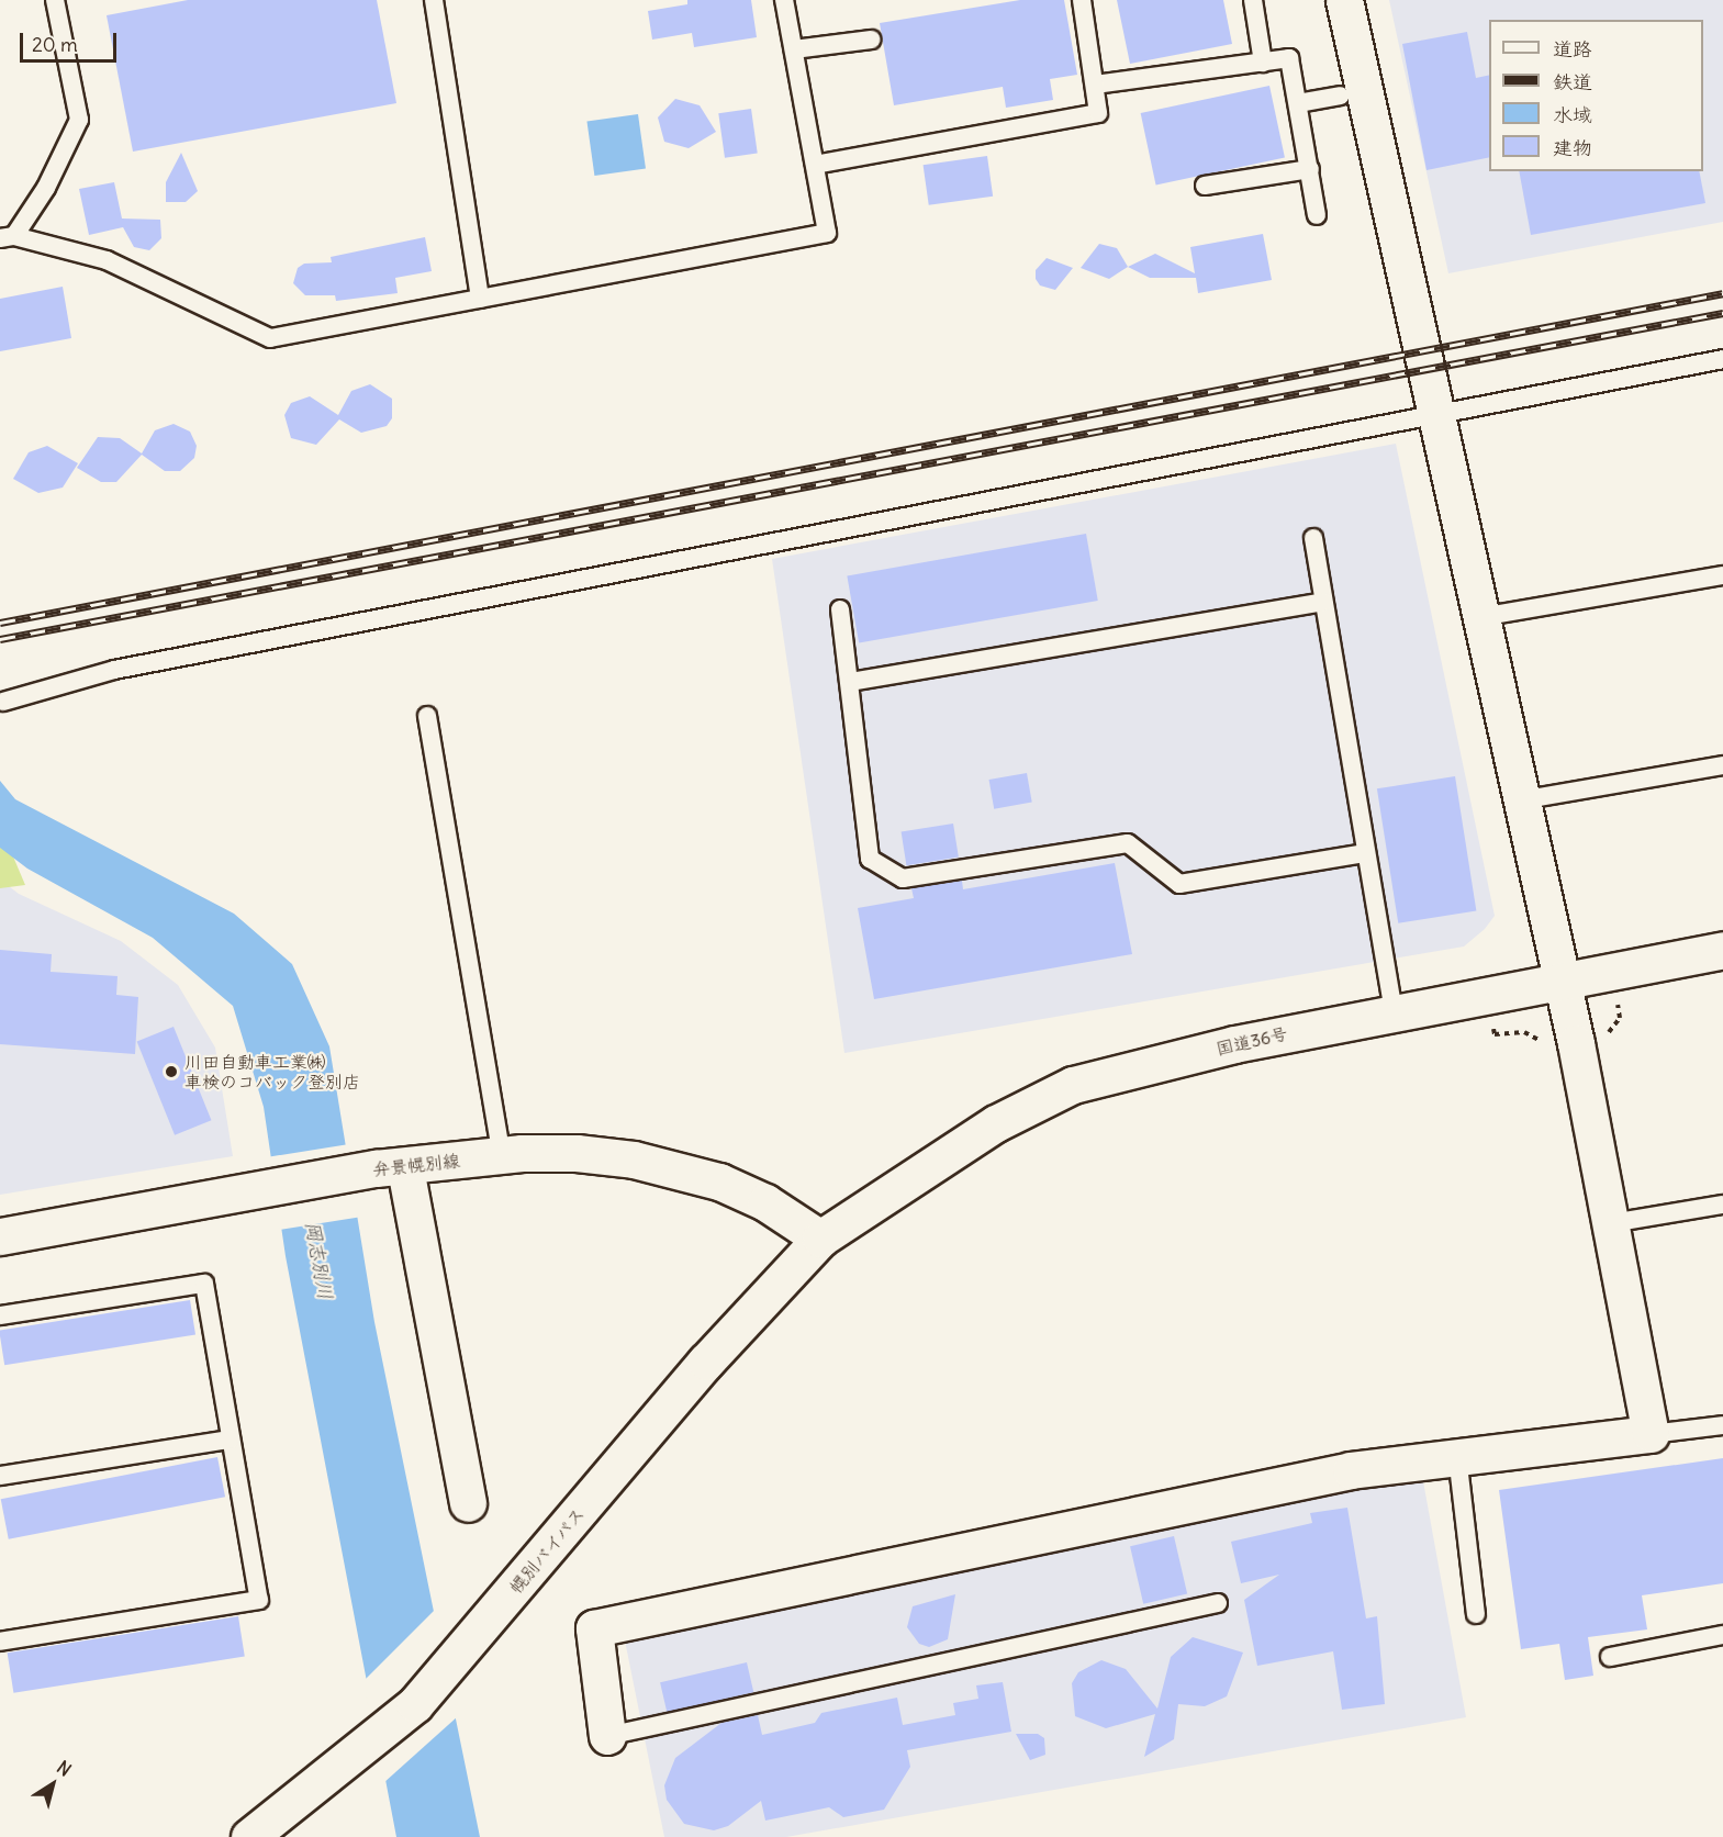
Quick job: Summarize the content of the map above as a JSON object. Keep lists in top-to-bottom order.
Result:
{
  "streets": {
    "main road": ["国道36号", "弁景幌別線", "幌別バイパス"]
  },
  "crossings": [
    ["国道36号", "弁景幌別線"],
    ["国道36号", "幌別バイパス"],
    ["弁景幌別線", "幌別バイパス"]
  ],
  "water": ["岡志別川"],
  "places": ["川田自動車工業㈱ 車検のコバック登別店"],
  "legend": [
    "道路",
    "鉄道",
    "水域",
    "建物"
  ],
  "scale_bar": "20 m",
  "north": "top right"
}
